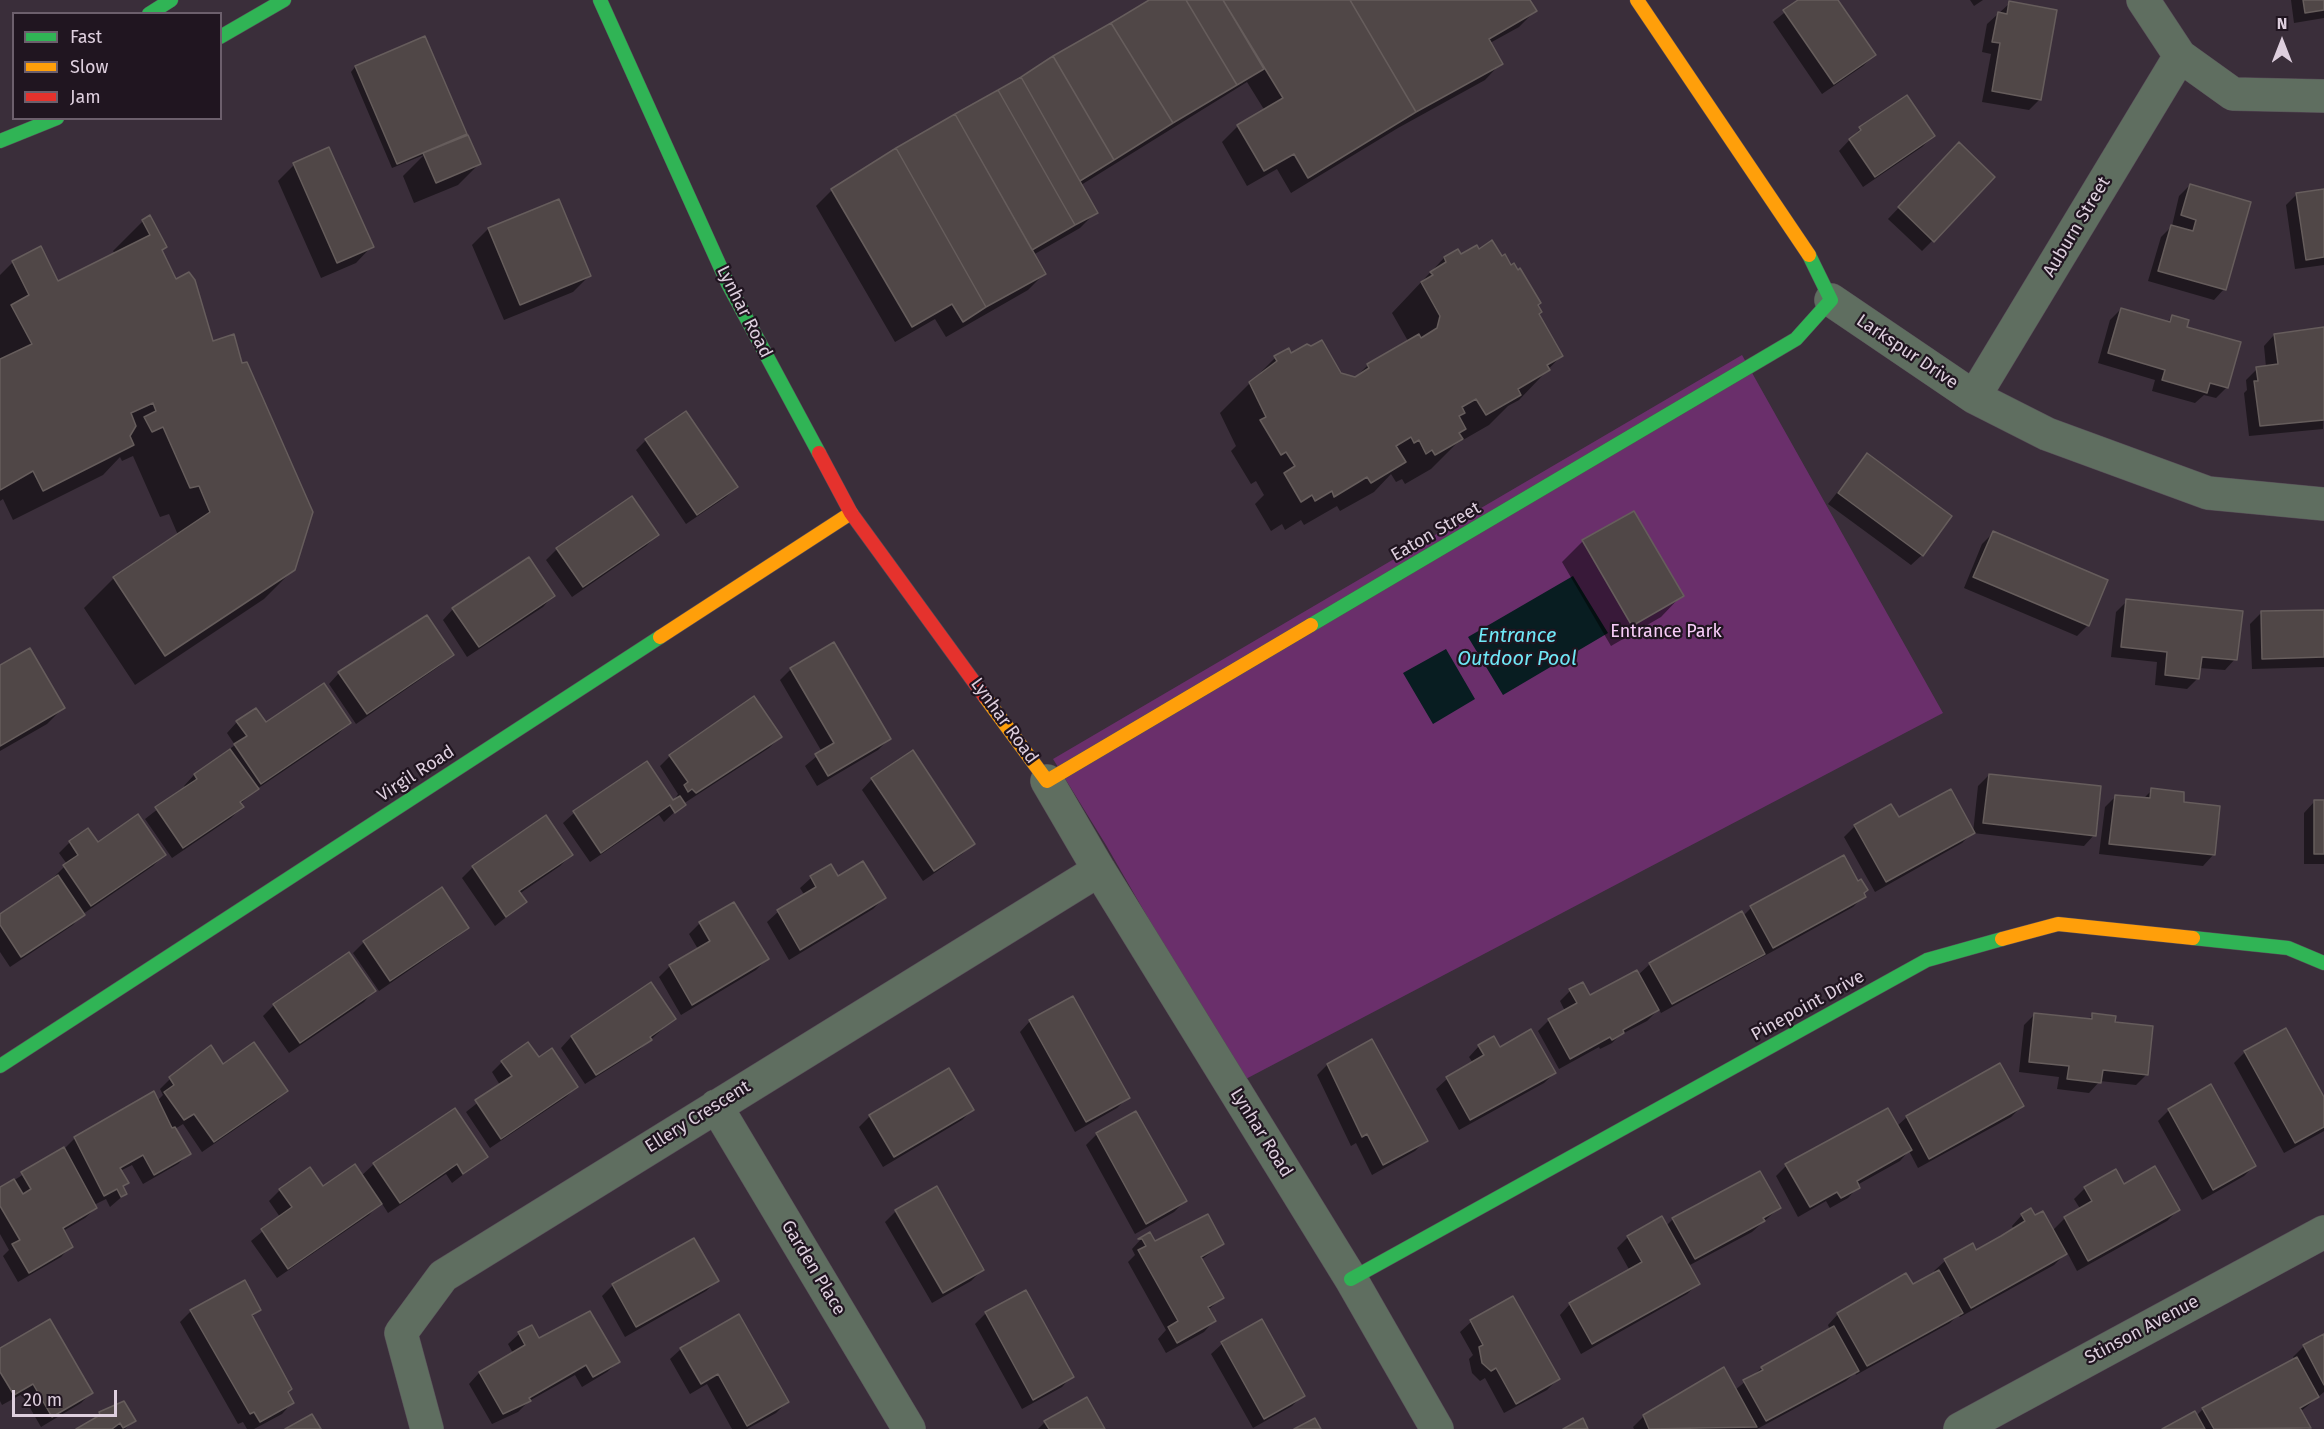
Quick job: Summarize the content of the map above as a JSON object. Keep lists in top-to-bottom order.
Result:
{
  "streets": {
    "street": [
      "Auburn Street",
      "Lynhar Road",
      "Larkspur Drive",
      "Eaton Street",
      "Virgil Road",
      "Pinepoint Drive",
      "Ellery Crescent",
      "Garden Place",
      "Stinson Avenue"
    ]
  },
  "crossings": [
    ["Auburn Street", "Larkspur Drive"],
    ["Lynhar Road", "Eaton Street"],
    ["Lynhar Road", "Virgil Road"],
    ["Lynhar Road", "Pinepoint Drive"],
    ["Lynhar Road", "Ellery Crescent"],
    ["Larkspur Drive", "Eaton Street"],
    ["Ellery Crescent", "Garden Place"]
  ],
  "water": ["Entrance Outdoor Pool"],
  "parks": ["Entrance Park"],
  "legend": ["Fast", "Slow", "Jam"],
  "scale_bar": "20 m",
  "north": "top"
}
